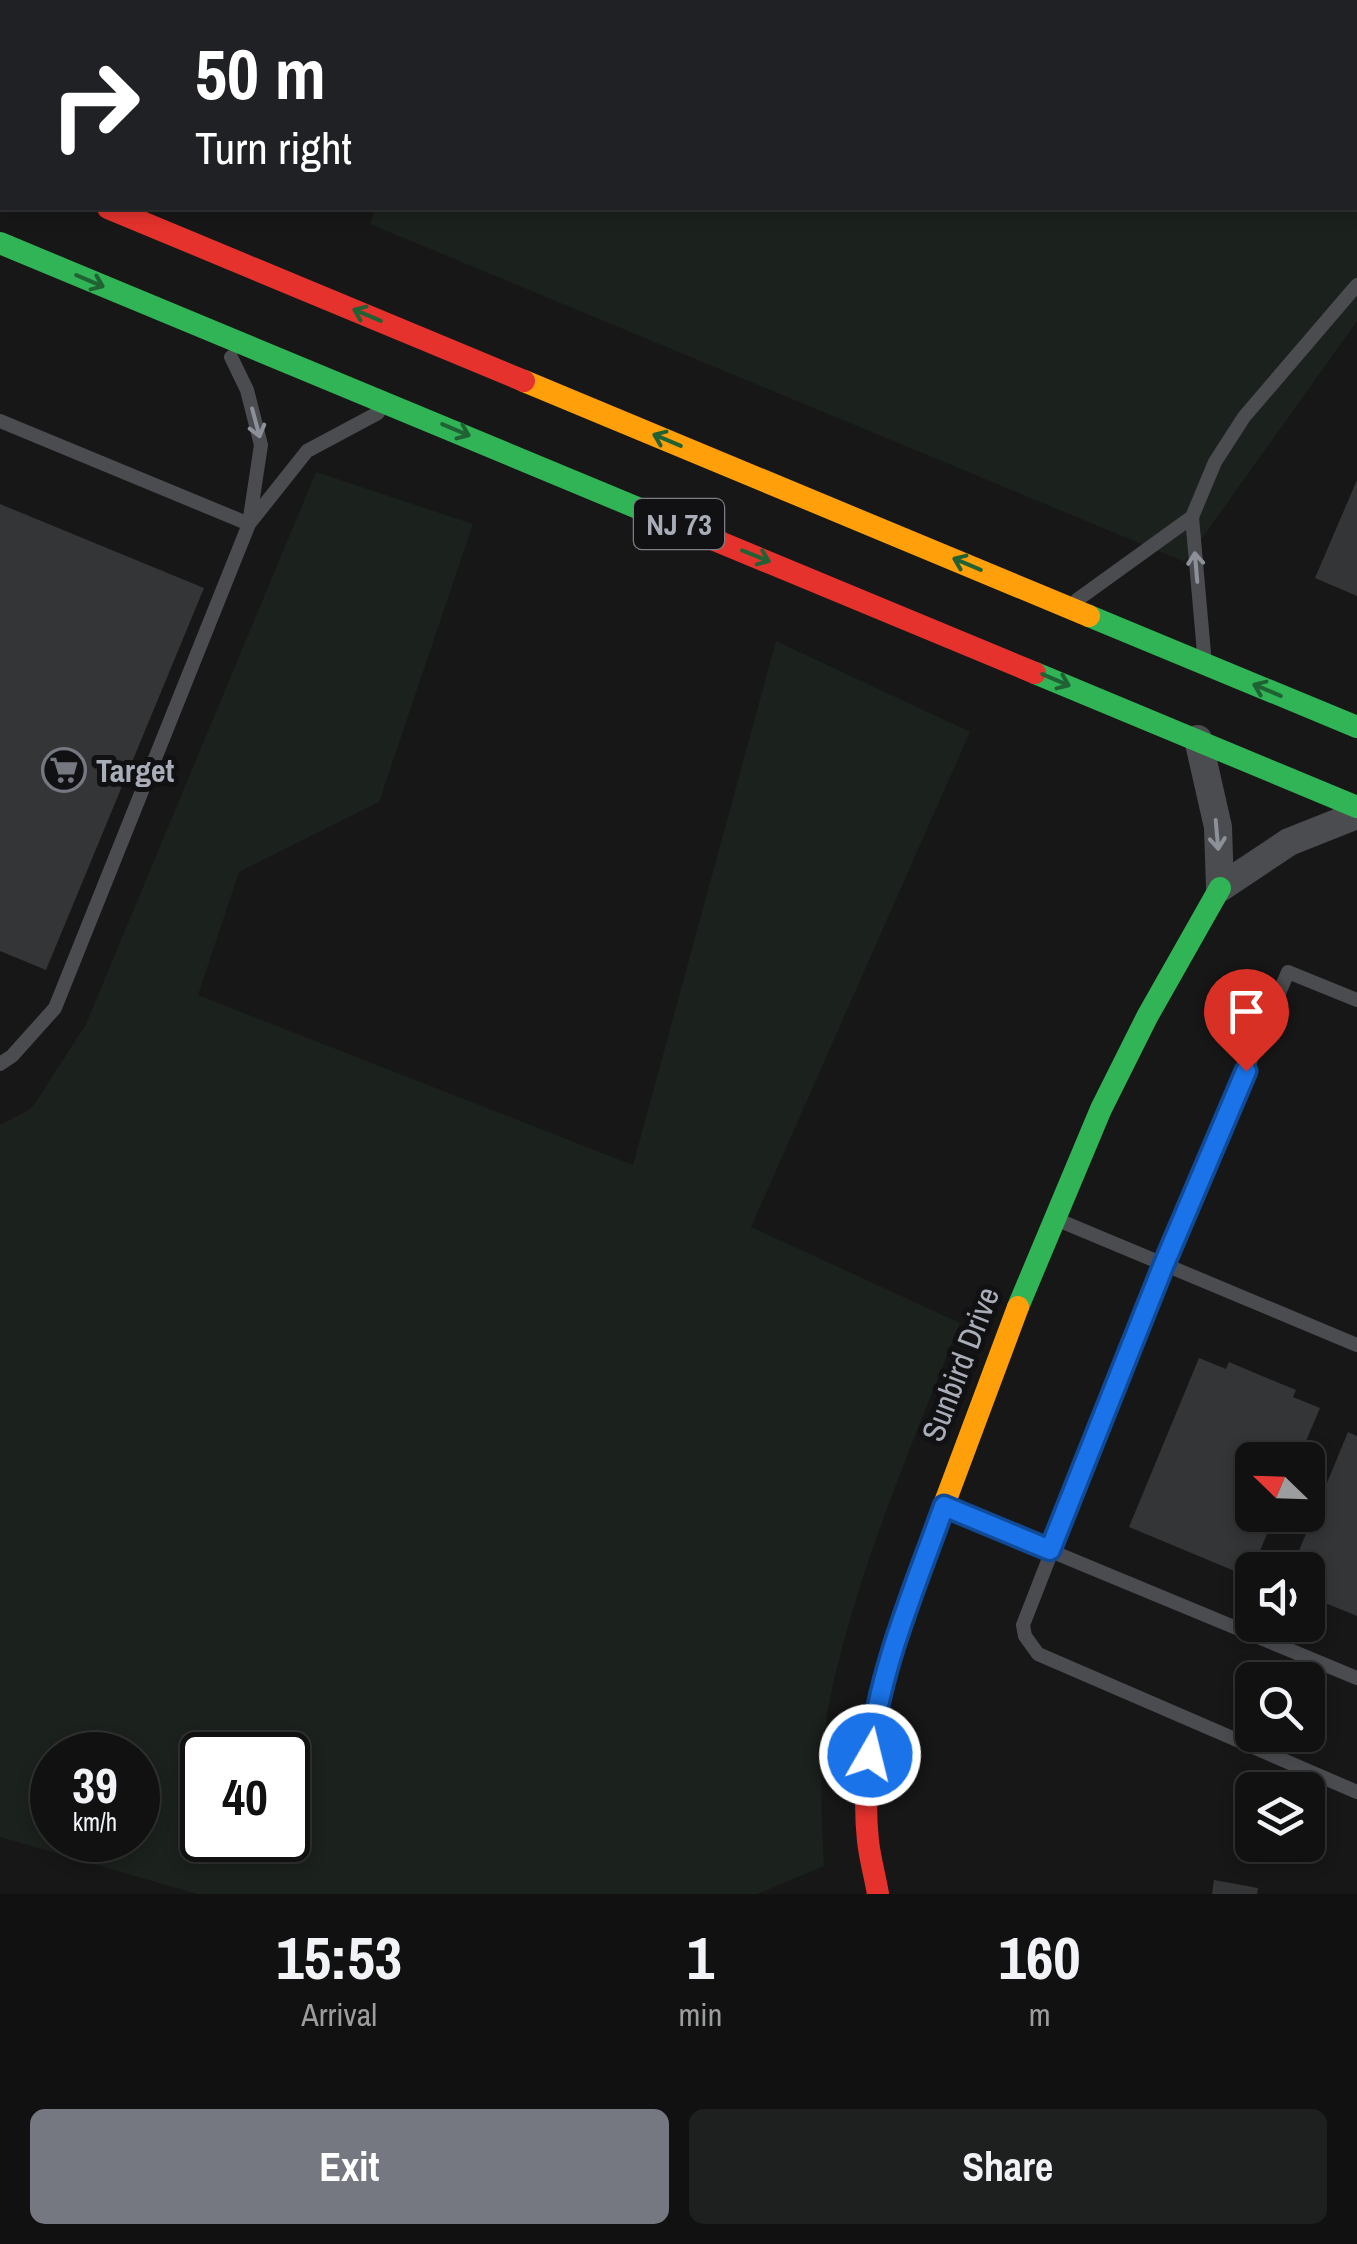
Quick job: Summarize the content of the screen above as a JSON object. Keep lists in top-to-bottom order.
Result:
{
  "streets": {
    "main road": ["NJ 73", "Sunbird Drive"]
  },
  "places": {
    "supermarket": ["Target"]
  },
  "north": "top left",
  "page": {
    "turn": ["50 m", "Turn right"],
    "speed": "39 km/h",
    "limit": "40",
    "eta": [
      "15:53",
      "Arrival",
      "1",
      "min",
      "160",
      "m"
    ],
    "buttons": ["Exit", "Share"]
  }
}
